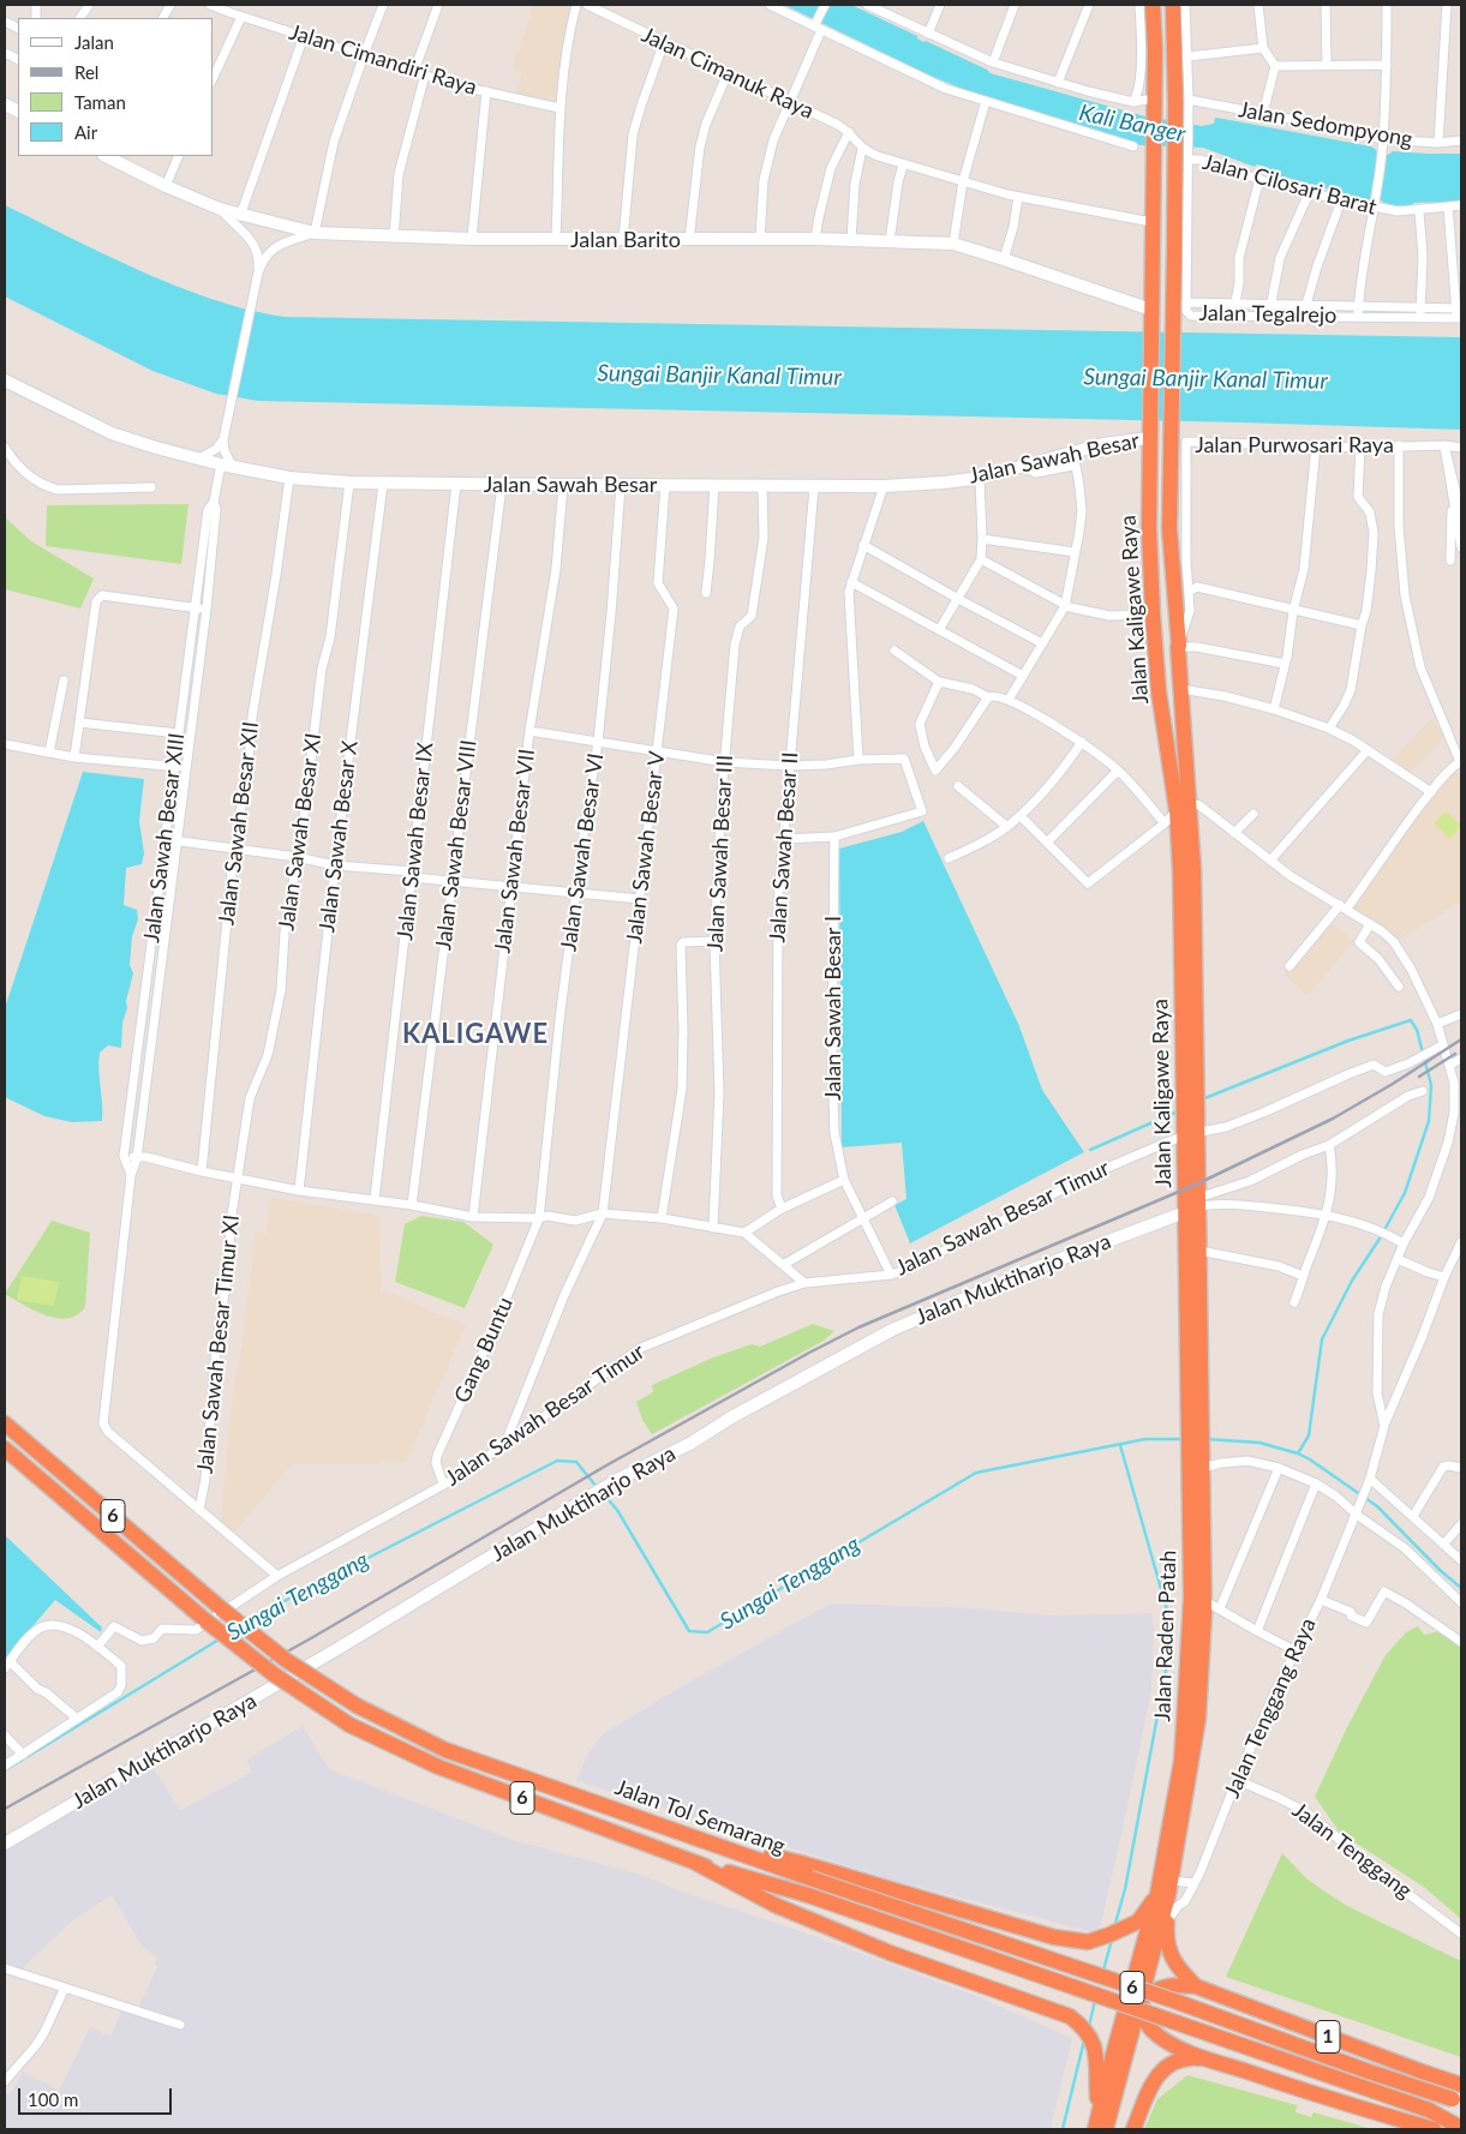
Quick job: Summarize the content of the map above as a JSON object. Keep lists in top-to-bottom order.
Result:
{
  "streets": {
    "highway": [
      "Jalan Kaligawe Raya",
      "6",
      "Jalan Raden Patah",
      "Jalan Tol Semarang",
      "1"
    ],
    "street": [
      "Jalan Cimandiri Raya",
      "Jalan Cimanuk Raya",
      "Jalan Sedompyong",
      "Jalan Cilosari Barat",
      "Jalan Barito",
      "Jalan Tegalrejo",
      "Jalan Purwosari Raya",
      "Jalan Sawah Besar",
      "Jalan Sawah Besar XII",
      "Jalan Sawah Besar XI",
      "Jalan Sawah Besar X",
      "Jalan Sawah Besar XIII",
      "Jalan Sawah Besar IX",
      "Jalan Sawah Besar VIII",
      "Jalan Sawah Besar V",
      "Jalan Sawah Besar II",
      "Jalan Sawah Besar VII",
      "Jalan Sawah Besar VI",
      "Jalan Sawah Besar III",
      "Jalan Sawah Besar I",
      "Jalan Sawah Besar Timur",
      "Jalan Muktiharjo Raya",
      "Jalan Sawah Besar Timur XI",
      "Gang Buntu",
      "Jalan Tenggang Raya",
      "Jalan Tenggang"
    ]
  },
  "crossings": [
    ["Jalan Sedompyong", "Jalan Kaligawe Raya"],
    ["Jalan Cilosari Barat", "Jalan Tegalrejo"],
    ["Jalan Cilosari Barat", "Jalan Kaligawe Raya"],
    ["Jalan Barito", "Jalan Kaligawe Raya"],
    ["Jalan Tegalrejo", "Jalan Kaligawe Raya"],
    ["Jalan Purwosari Raya", "Jalan Kaligawe Raya"],
    ["Jalan Sawah Besar", "Jalan Kaligawe Raya"],
    ["Jalan Sawah Besar", "Jalan Sawah Besar XII"],
    ["Jalan Sawah Besar", "Jalan Sawah Besar XI"],
    ["Jalan Sawah Besar", "Jalan Sawah Besar X"],
    ["Jalan Sawah Besar", "Jalan Sawah Besar XIII"],
    ["Jalan Sawah Besar", "Jalan Sawah Besar IX"],
    ["Jalan Sawah Besar", "Jalan Sawah Besar VIII"],
    ["Jalan Sawah Besar", "Jalan Sawah Besar V"],
    ["Jalan Sawah Besar", "Jalan Sawah Besar II"],
    ["Jalan Sawah Besar", "Jalan Sawah Besar VII"],
    ["Jalan Sawah Besar", "Jalan Sawah Besar VI"],
    ["Jalan Sawah Besar", "Jalan Sawah Besar III"],
    ["Jalan Kaligawe Raya", "Jalan Sawah Besar Timur"],
    ["Jalan Kaligawe Raya", "Jalan Muktiharjo Raya"],
    ["Jalan Kaligawe Raya", "Jalan Raden Patah"],
    ["Jalan Sawah Besar XI", "Jalan Sawah Besar Timur XI"],
    ["Jalan Sawah Besar XIII", "Jalan Sawah Besar Timur XI"],
    ["Jalan Sawah Besar V", "Jalan Sawah Besar Timur"],
    ["Jalan Sawah Besar VI", "Gang Buntu"],
    ["Jalan Sawah Besar I", "Jalan Sawah Besar Timur"],
    ["Jalan Sawah Besar Timur", "Gang Buntu"],
    ["Jalan Muktiharjo Raya", "Jalan Raden Patah"],
    ["Jalan Raden Patah", "1"],
    ["Jalan Tenggang Raya", "Jalan Tenggang"]
  ],
  "districts": ["KALIGAWE"],
  "water": ["Kali Banger", "Sungai Banjir Kanal Timur", "Sungai Tenggang"],
  "legend": [
    "Jalan",
    "Rel",
    "Taman",
    "Air"
  ],
  "scale_bar": "100 m"
}
